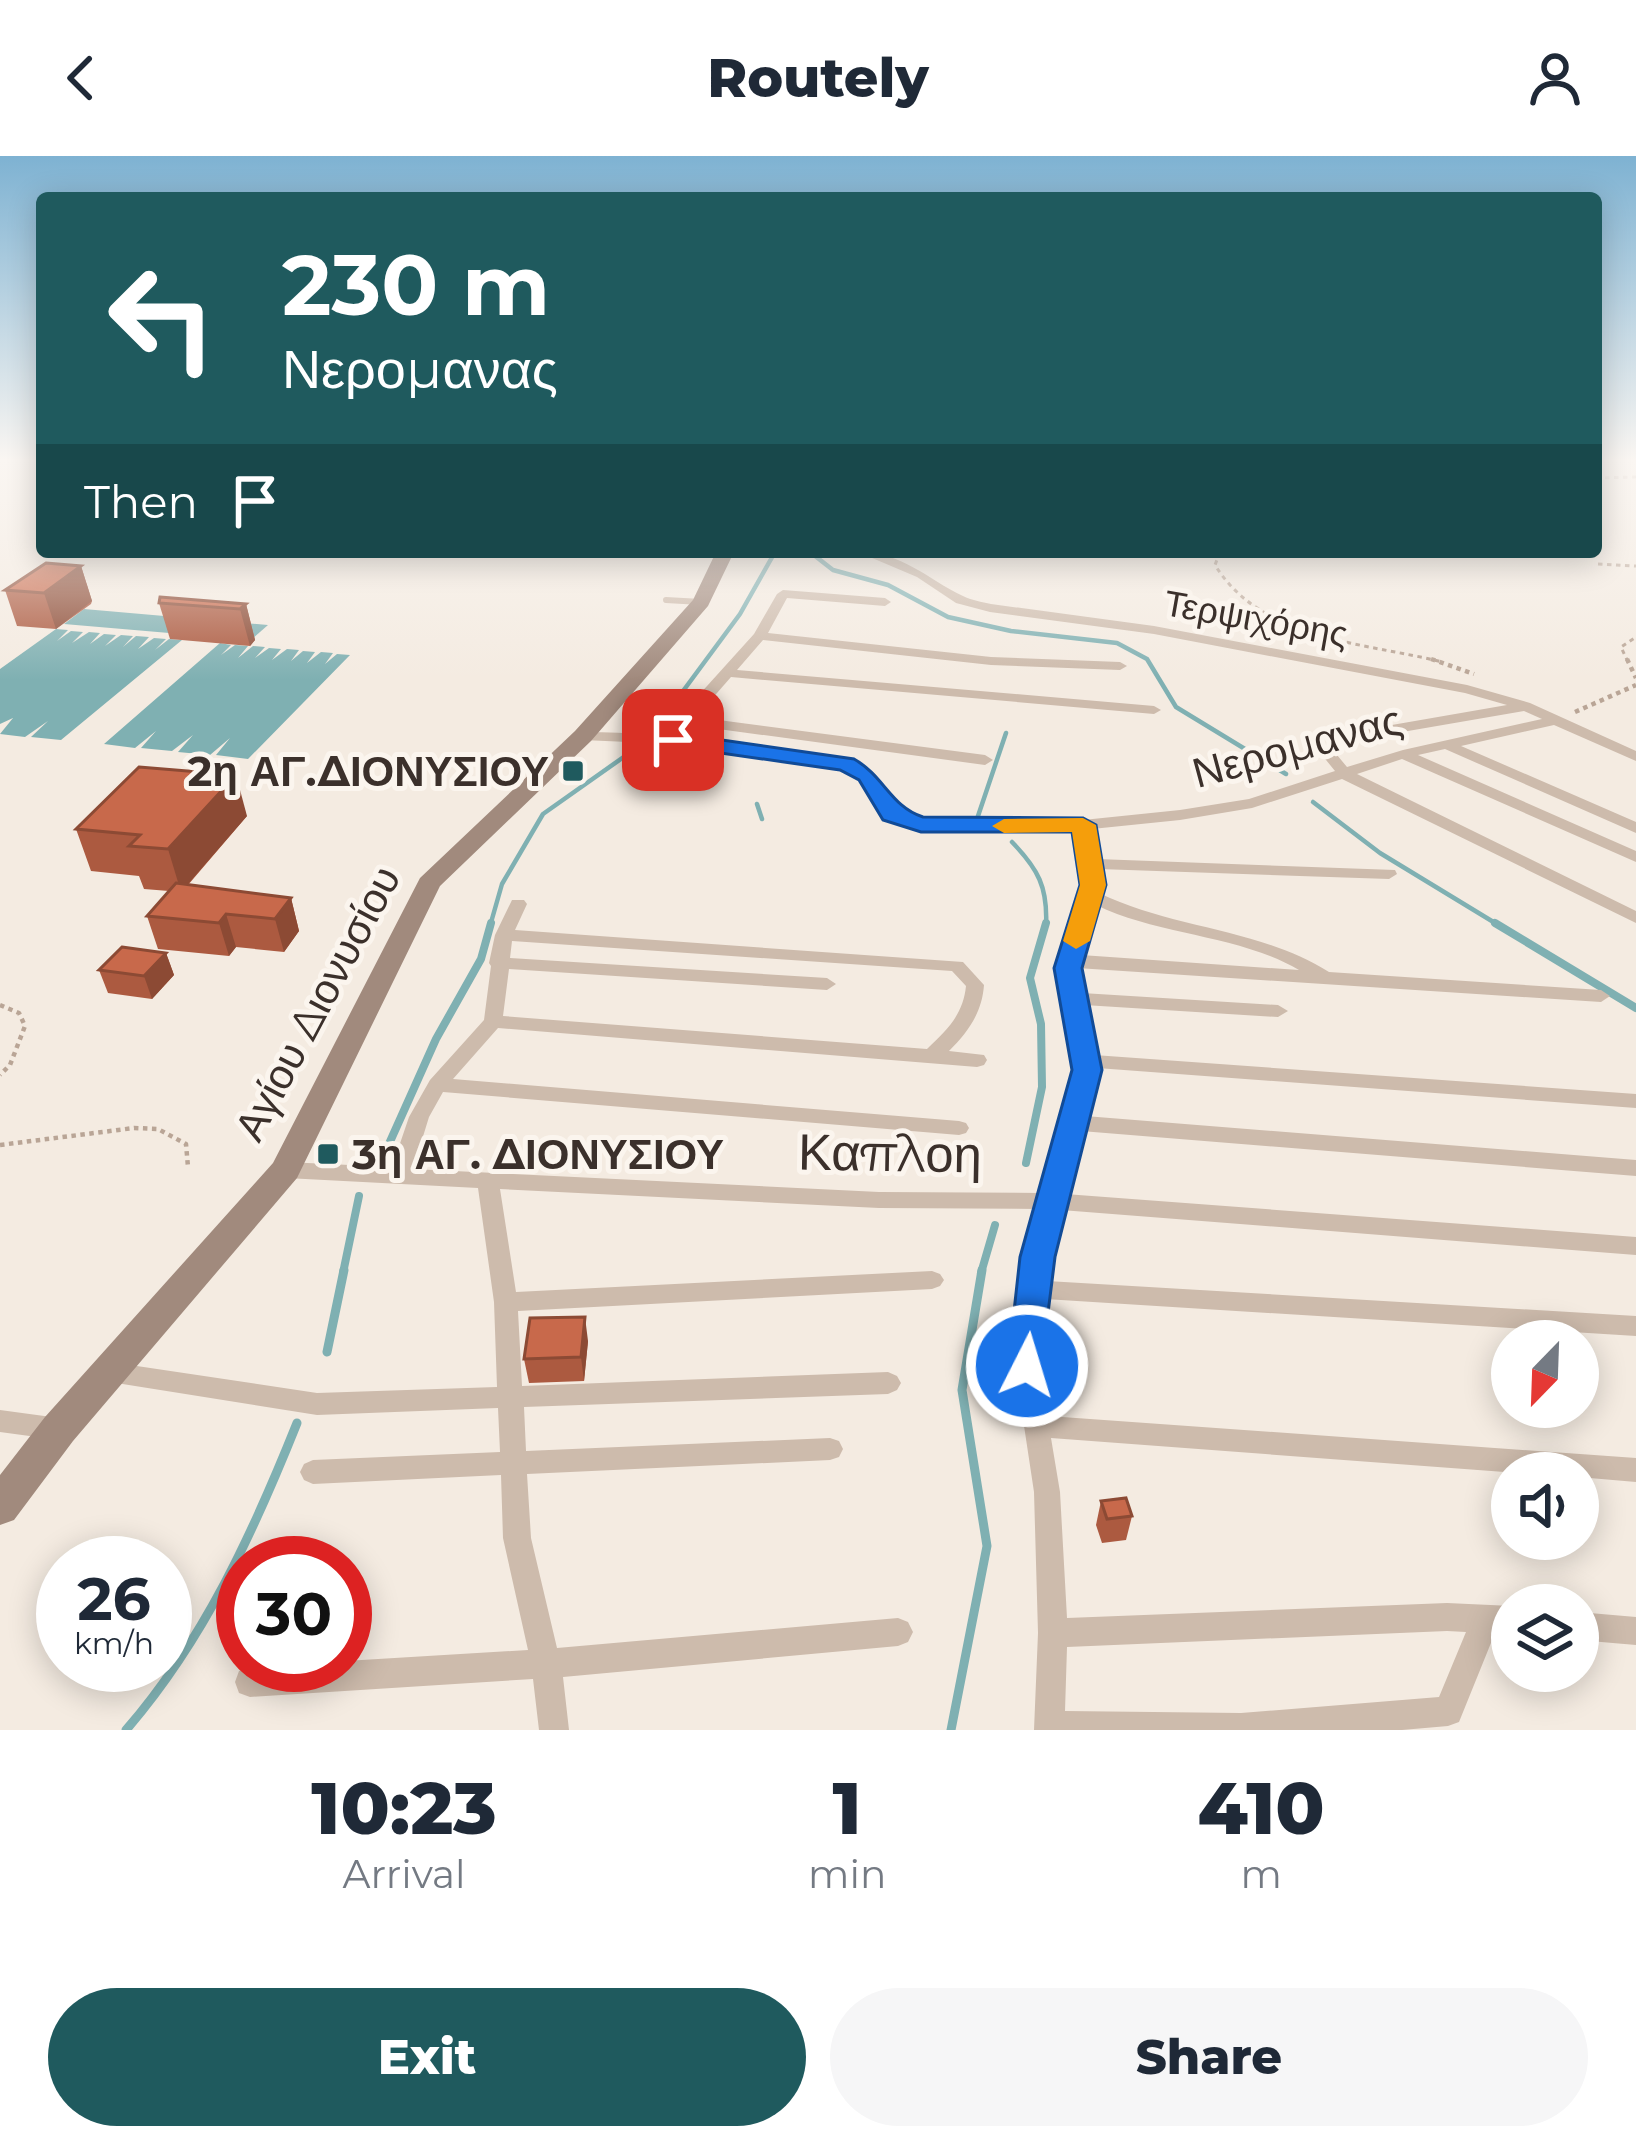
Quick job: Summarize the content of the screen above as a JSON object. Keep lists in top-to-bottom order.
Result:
{
  "streets": {
    "street": [
      "Τερψιχόρης",
      "Νερομανας",
      "Αγίου Διονυσίου",
      "Καπλοη"
    ]
  },
  "crossings": [
    ["Τερψιχόρης", "Νερομανας"],
    ["Νερομανας", "Αγίου Διονυσίου"],
    ["Αγίου Διονυσίου", "Καπλοη"]
  ],
  "places": {
    "transit": ["2η ΑΓ.ΔΙΟΝΥΣΙΟΥ", "3η ΑΓ. ΔΙΟΝΥΣΙΟΥ"]
  },
  "north": "bottom left",
  "page": {
    "header": "Routely",
    "turn": ["230 m", "Νερομανας"],
    "then": "Then",
    "speed": "26 km/h",
    "limit": "30",
    "eta": [
      "10:23",
      "Arrival",
      "1",
      "min",
      "410",
      "m"
    ],
    "buttons": ["Exit", "Share"]
  }
}
